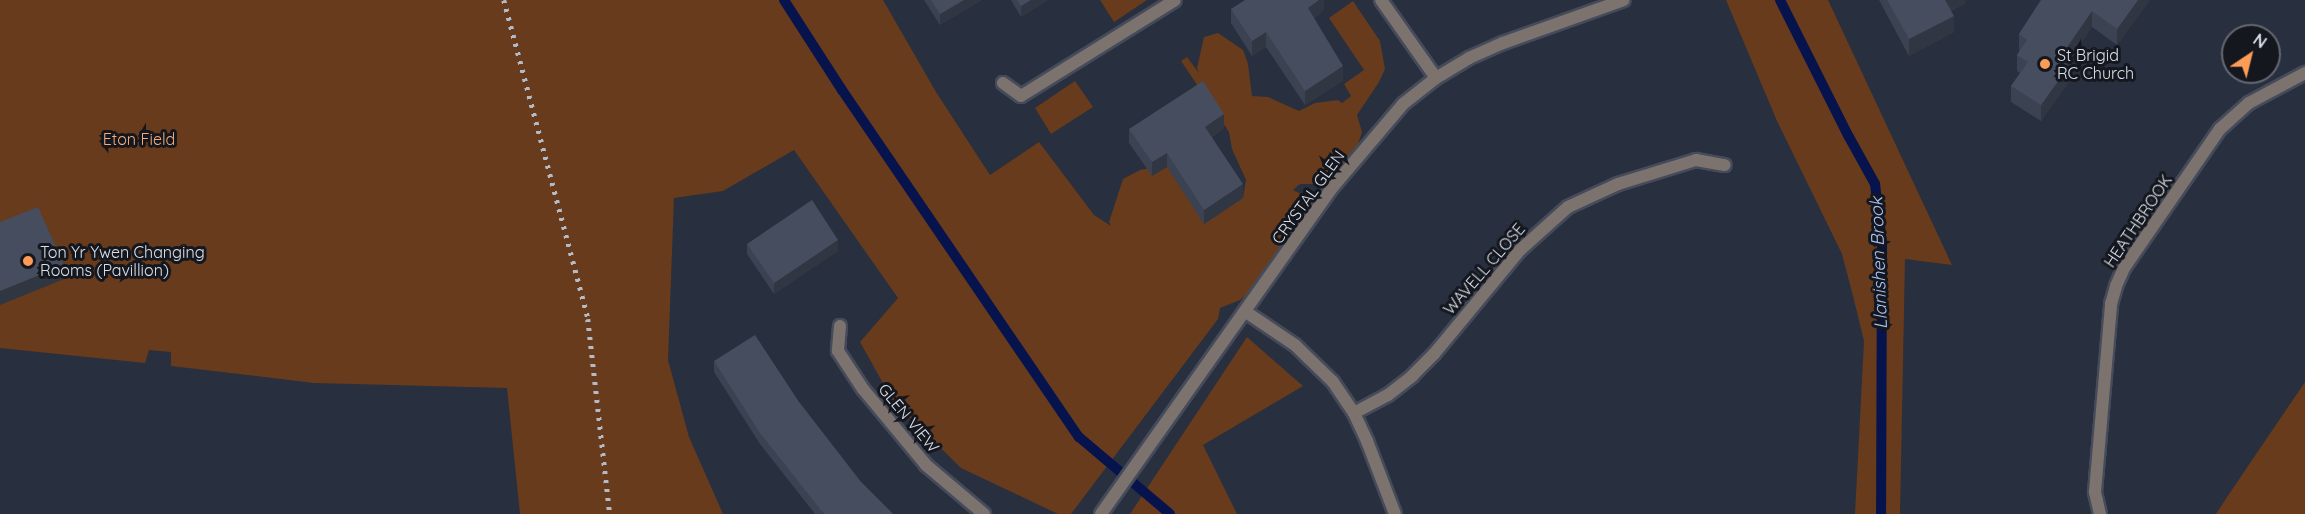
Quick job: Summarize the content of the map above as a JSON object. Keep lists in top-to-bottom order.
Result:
{
  "streets": {
    "street": [
      "CRYSTAL GLEN",
      "HEATHBROOK",
      "WAVELL CLOSE",
      "GLEN VIEW"
    ]
  },
  "water": ["Llanishen Brook"],
  "parks": ["Eton Field"],
  "places": ["St Brigid RC Church", "Ton Yr Ywen Changing Rooms (Pavillion)"],
  "north": "top right"
}
